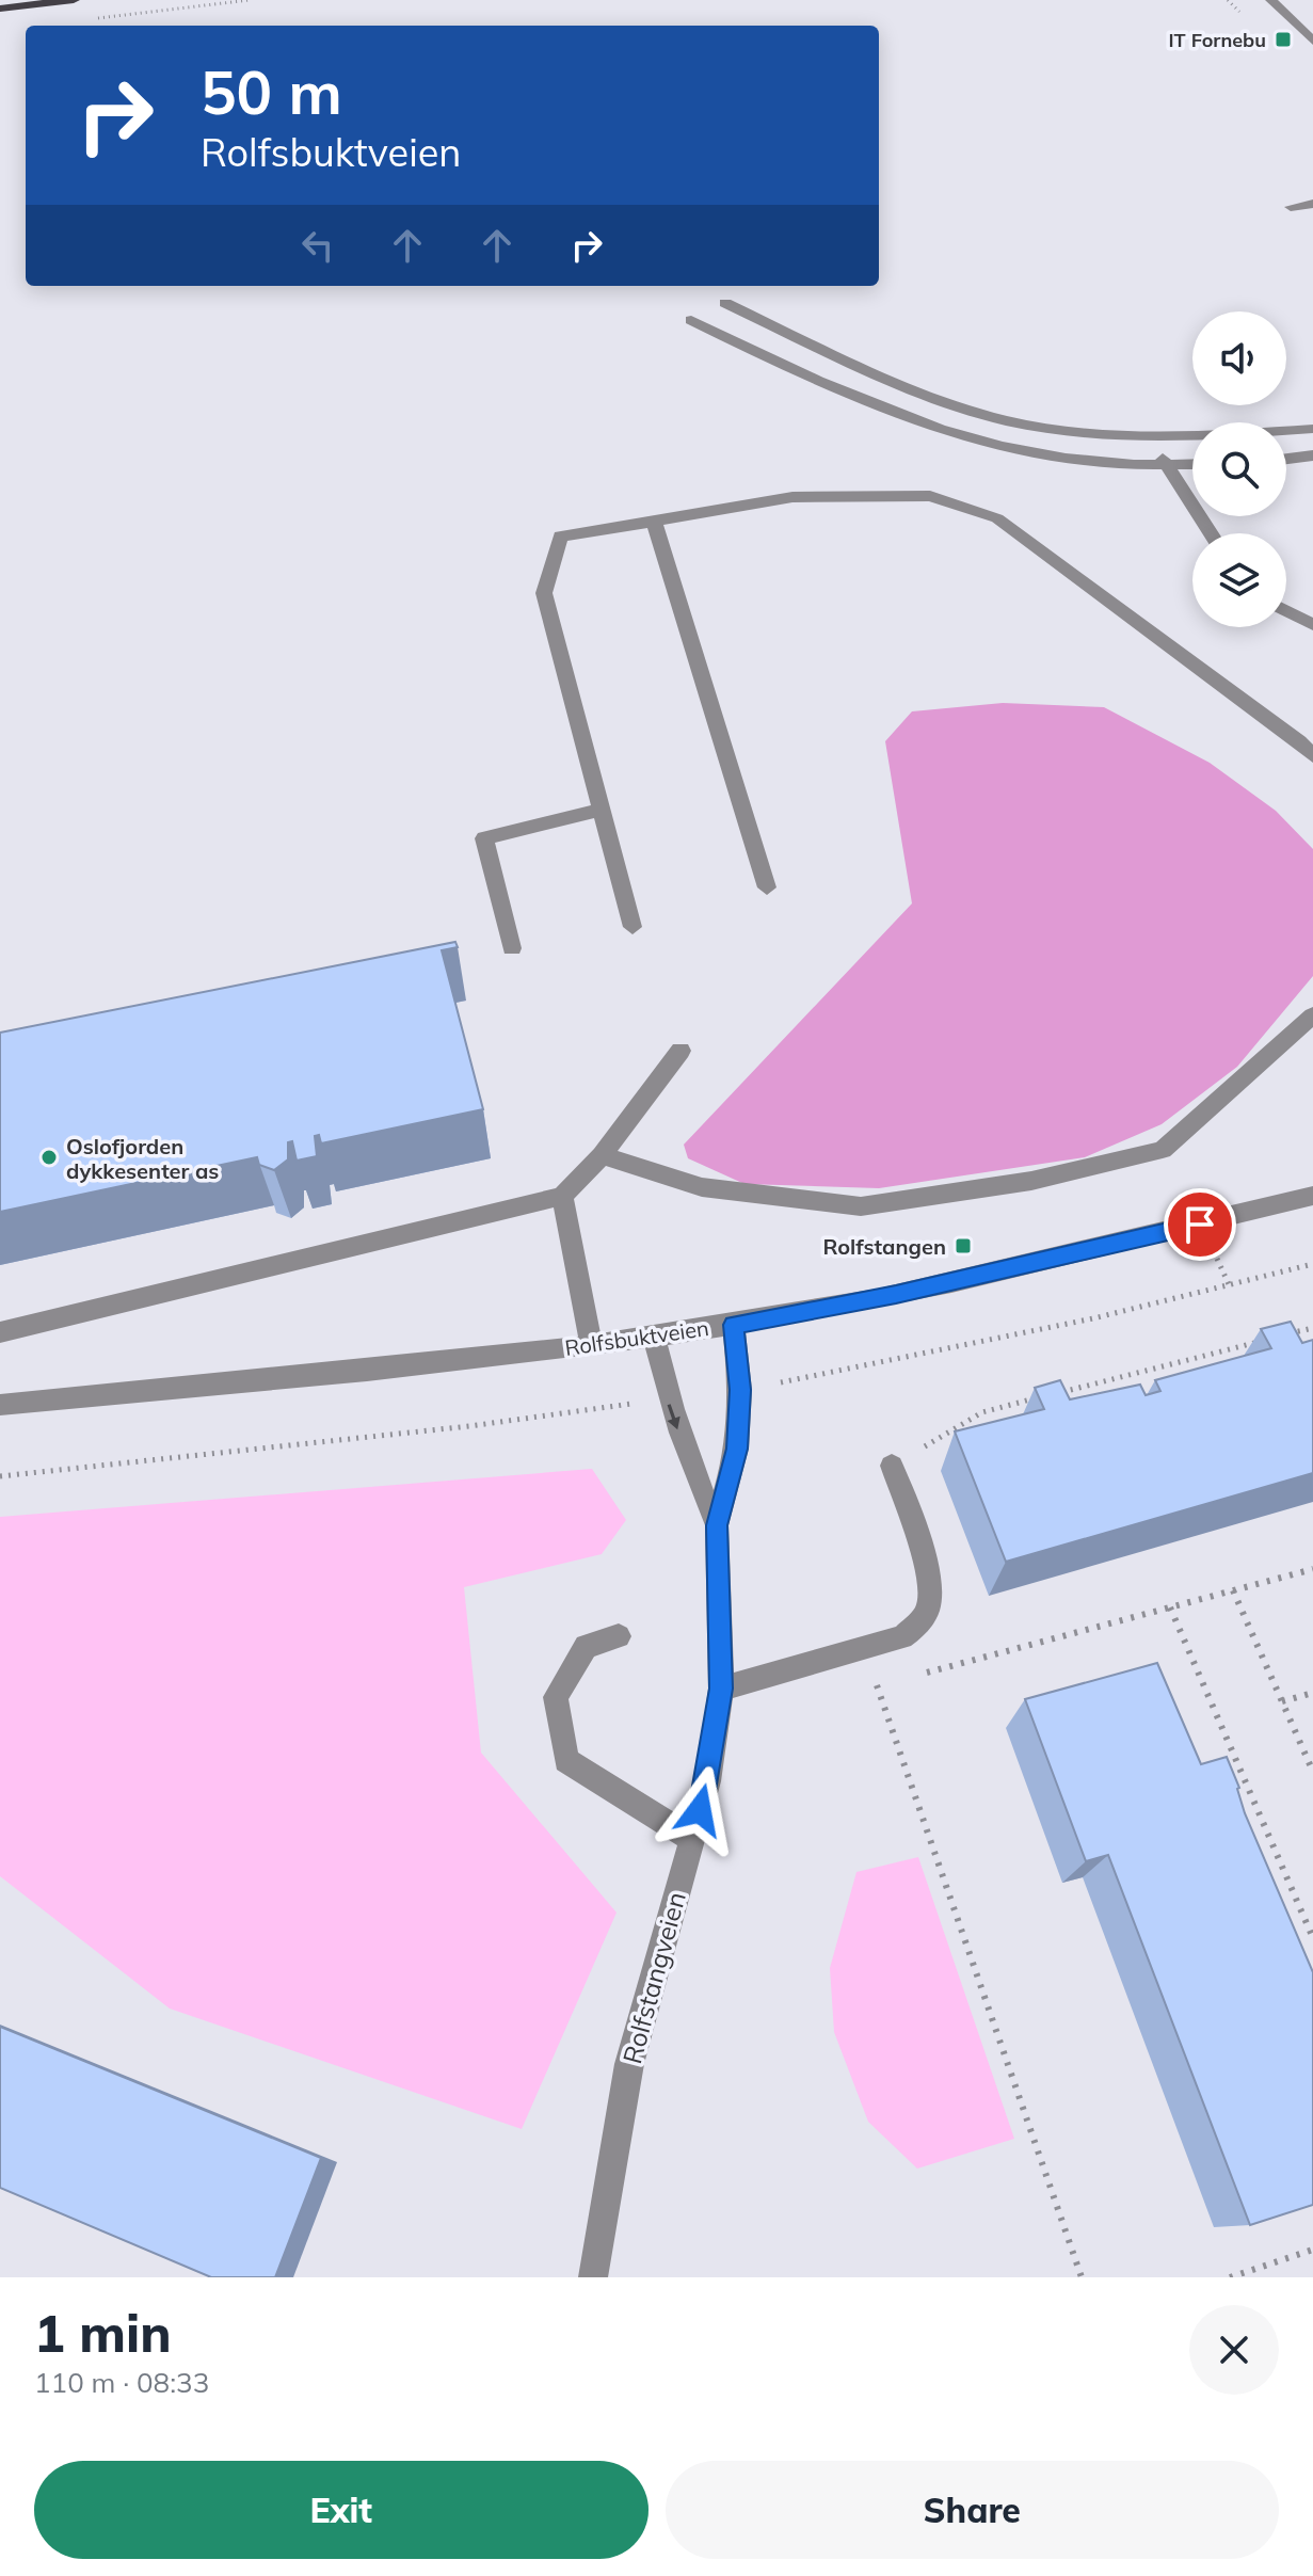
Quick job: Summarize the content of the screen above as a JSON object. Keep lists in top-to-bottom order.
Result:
{
  "streets": {
    "street": ["Rolfsbuktveien", "Rolfstangveien"]
  },
  "crossings": [
    ["Rolfsbuktveien", "Rolfstangveien"]
  ],
  "places": {
    "transit": ["IT Fornebu", "Rolfstangen"],
    "other": ["Oslofjorden dykkesenter as"]
  },
  "page": {
    "turn": ["50 m", "Rolfsbuktveien"],
    "heading": ["1 min", "110 m · 08:33"],
    "buttons": ["Exit", "Share"]
  }
}
